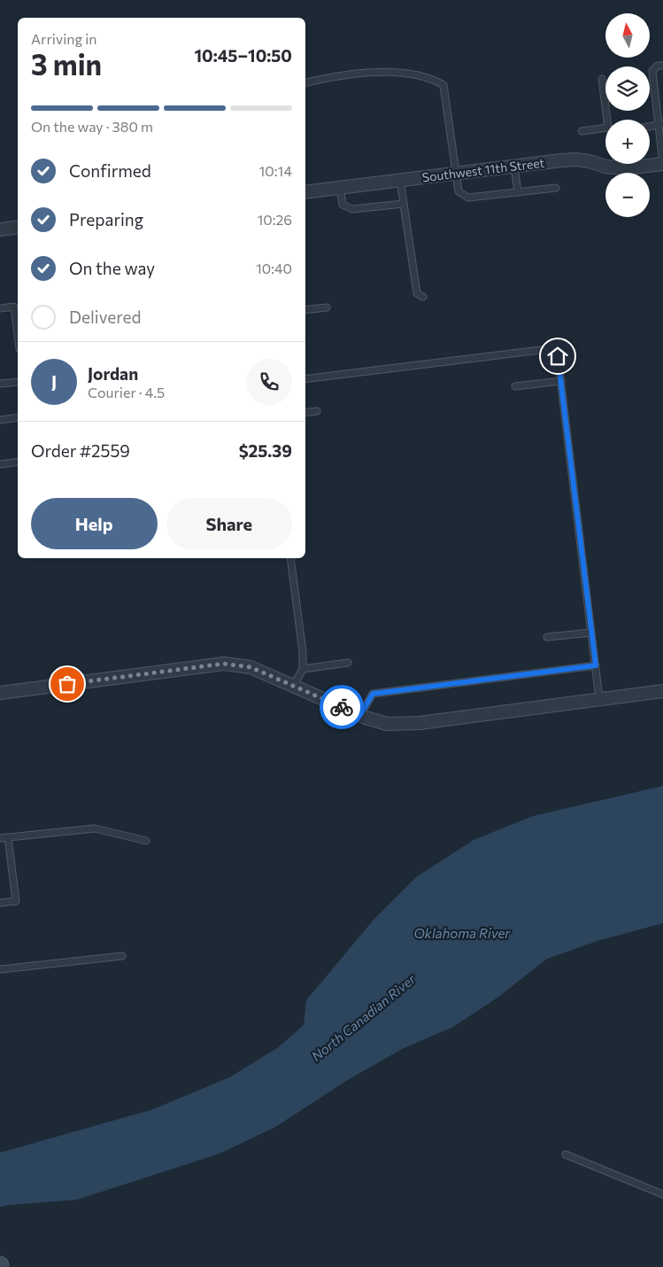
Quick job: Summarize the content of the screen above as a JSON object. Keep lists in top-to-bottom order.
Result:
{
  "streets": {
    "street": ["Southwest 11th Street"]
  },
  "water": ["Oklahoma River", "North Canadian River"],
  "north": "top",
  "page": {
    "map_buttons": ["+", "−"],
    "heading": ["3 min", "Arriving in", "10:45–10:50"],
    "panel": [
      "Jordan",
      "Courier · 4.5",
      "Order #2559",
      "$25.39"
    ],
    "bar": "On the way · 380 m",
    "list": [
      ["Confirmed", "10:14"],
      ["Preparing", "10:26"],
      ["On the way", "10:40"],
      "Delivered"
    ],
    "round": "J",
    "buttons": ["Help", "Share"]
  }
}
